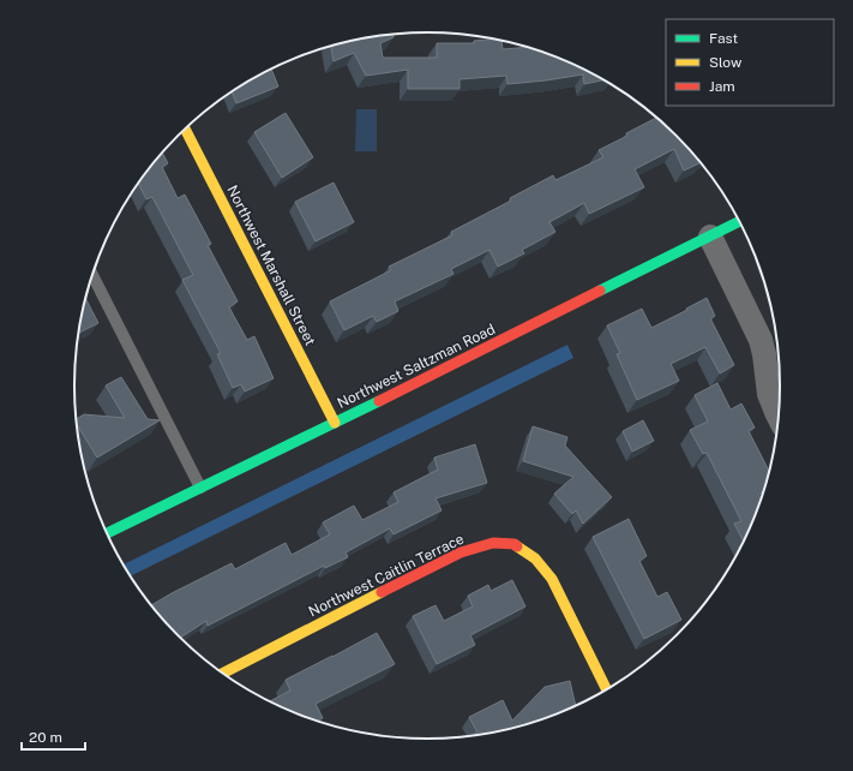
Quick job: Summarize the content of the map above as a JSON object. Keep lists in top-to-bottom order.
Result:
{
  "streets": {
    "street": ["Northwest Marshall Street", "Northwest Saltzman Road", "Northwest Caitlin Terrace"]
  },
  "crossings": [
    ["Northwest Marshall Street", "Northwest Saltzman Road"]
  ],
  "legend": ["Fast", "Slow", "Jam"],
  "scale_bar": "20 m"
}
